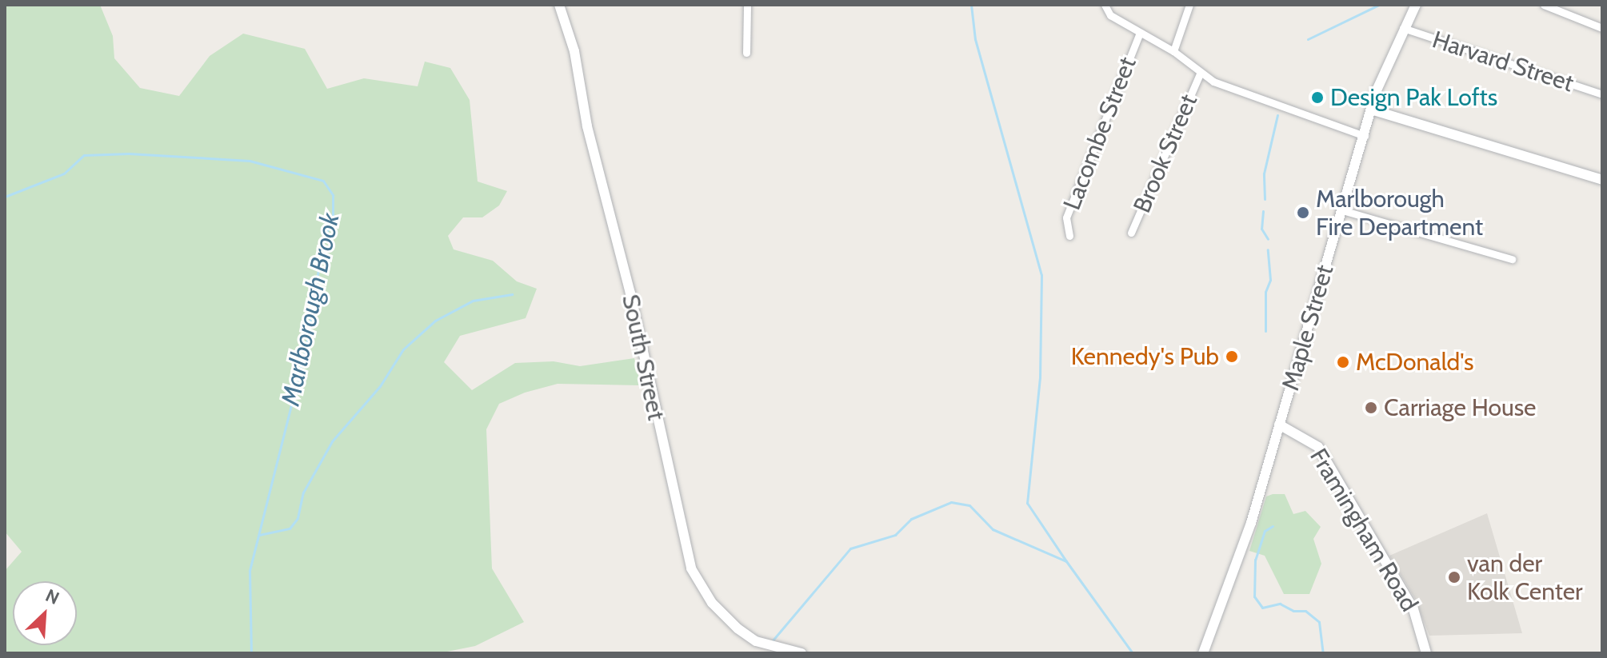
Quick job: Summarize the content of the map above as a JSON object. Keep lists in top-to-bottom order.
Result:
{
  "streets": {
    "main road": ["Maple Street", "South Street", "Framingham Road"],
    "street": ["Harvard Street", "Lacombe Street", "Brook Street"]
  },
  "crossings": [
    ["Harvard Street", "Maple Street"],
    ["Maple Street", "Framingham Road"]
  ],
  "water": ["Marlborough Brook"],
  "places": [
    "Design Pak Lofts",
    "Marlborough Fire Department",
    "Kennedy's Pub",
    "McDonald's",
    "Carriage House",
    "van der Kolk Center"
  ],
  "north": "top right"
}
